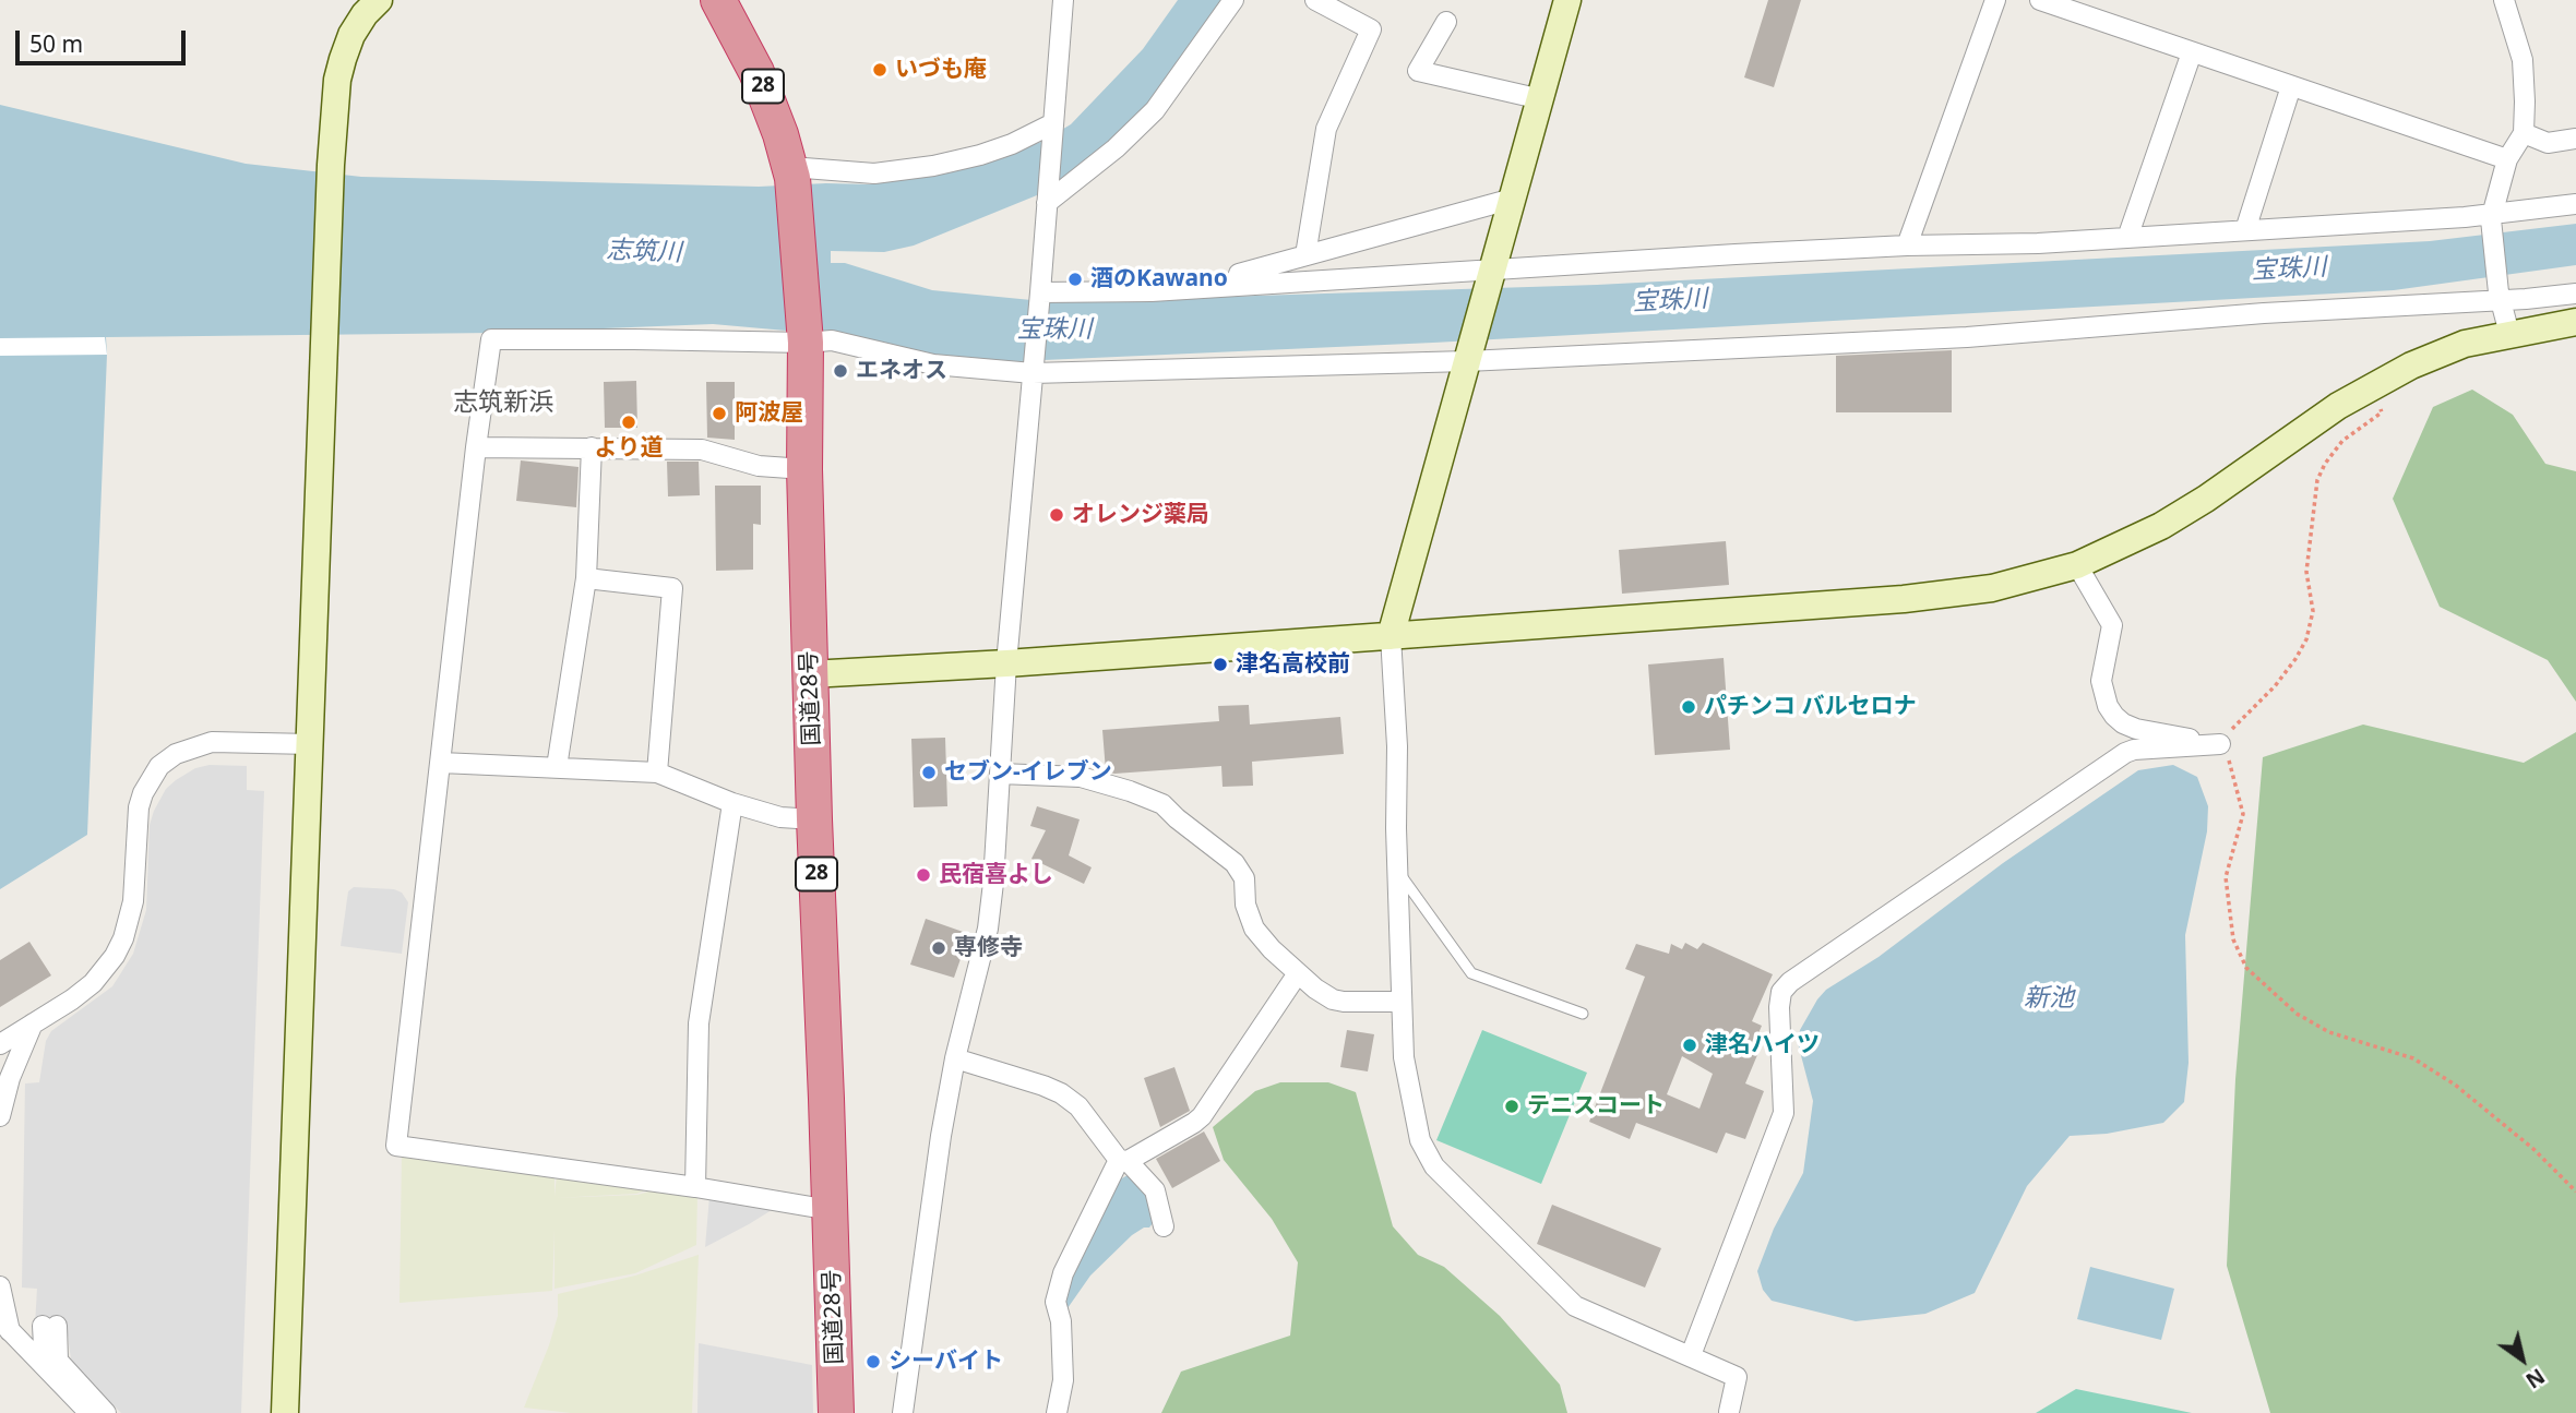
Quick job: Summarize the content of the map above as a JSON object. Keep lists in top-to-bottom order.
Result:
{
  "streets": {
    "highway": ["28", "国道28号"]
  },
  "districts": ["志筑新浜"],
  "water": ["志筑川", "宝珠川", "新池"],
  "places": [
    "いづも庵",
    "酒のKawano",
    "エネオス",
    "阿波屋",
    "より道",
    "オレンジ薬局",
    "津名高校前",
    "パチンコ バルセロナ",
    "セブン-イレブン",
    "民宿喜よし",
    "専修寺",
    "津名ハイツ",
    "テニスコート",
    "シーバイト"
  ],
  "scale_bar": "50 m",
  "north": "bottom right"
}
